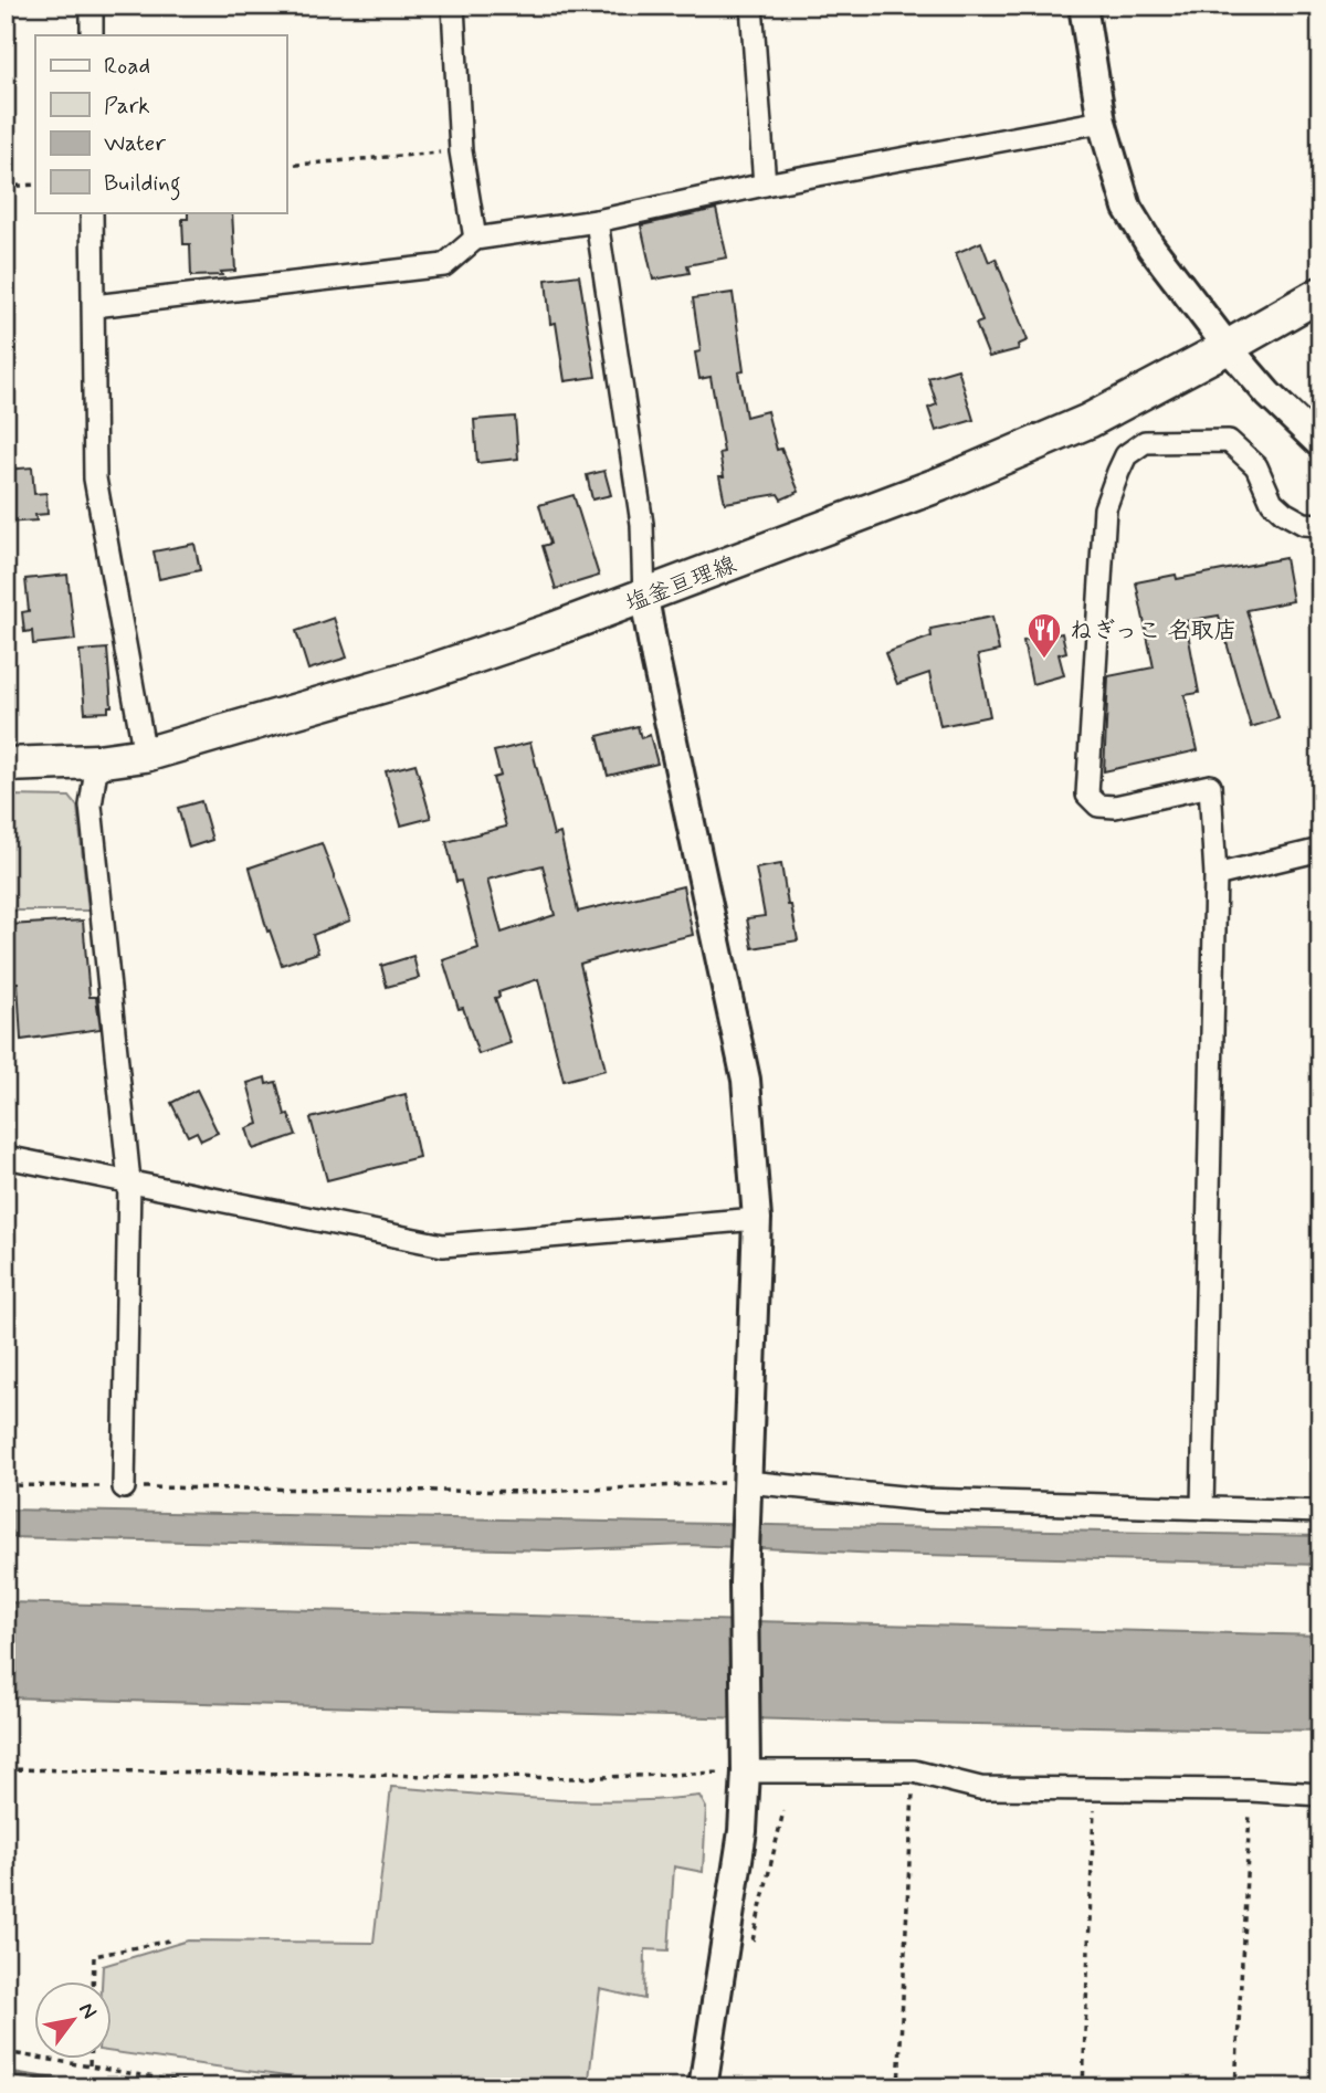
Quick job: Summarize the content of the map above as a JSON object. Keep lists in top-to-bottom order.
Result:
{
  "streets": {
    "main road": ["塩釜亘理線"]
  },
  "places": {
    "restaurant": ["ねぎっこ 名取店"]
  },
  "legend": [
    "Road",
    "Park",
    "Water",
    "Building"
  ],
  "north": "top right"
}
